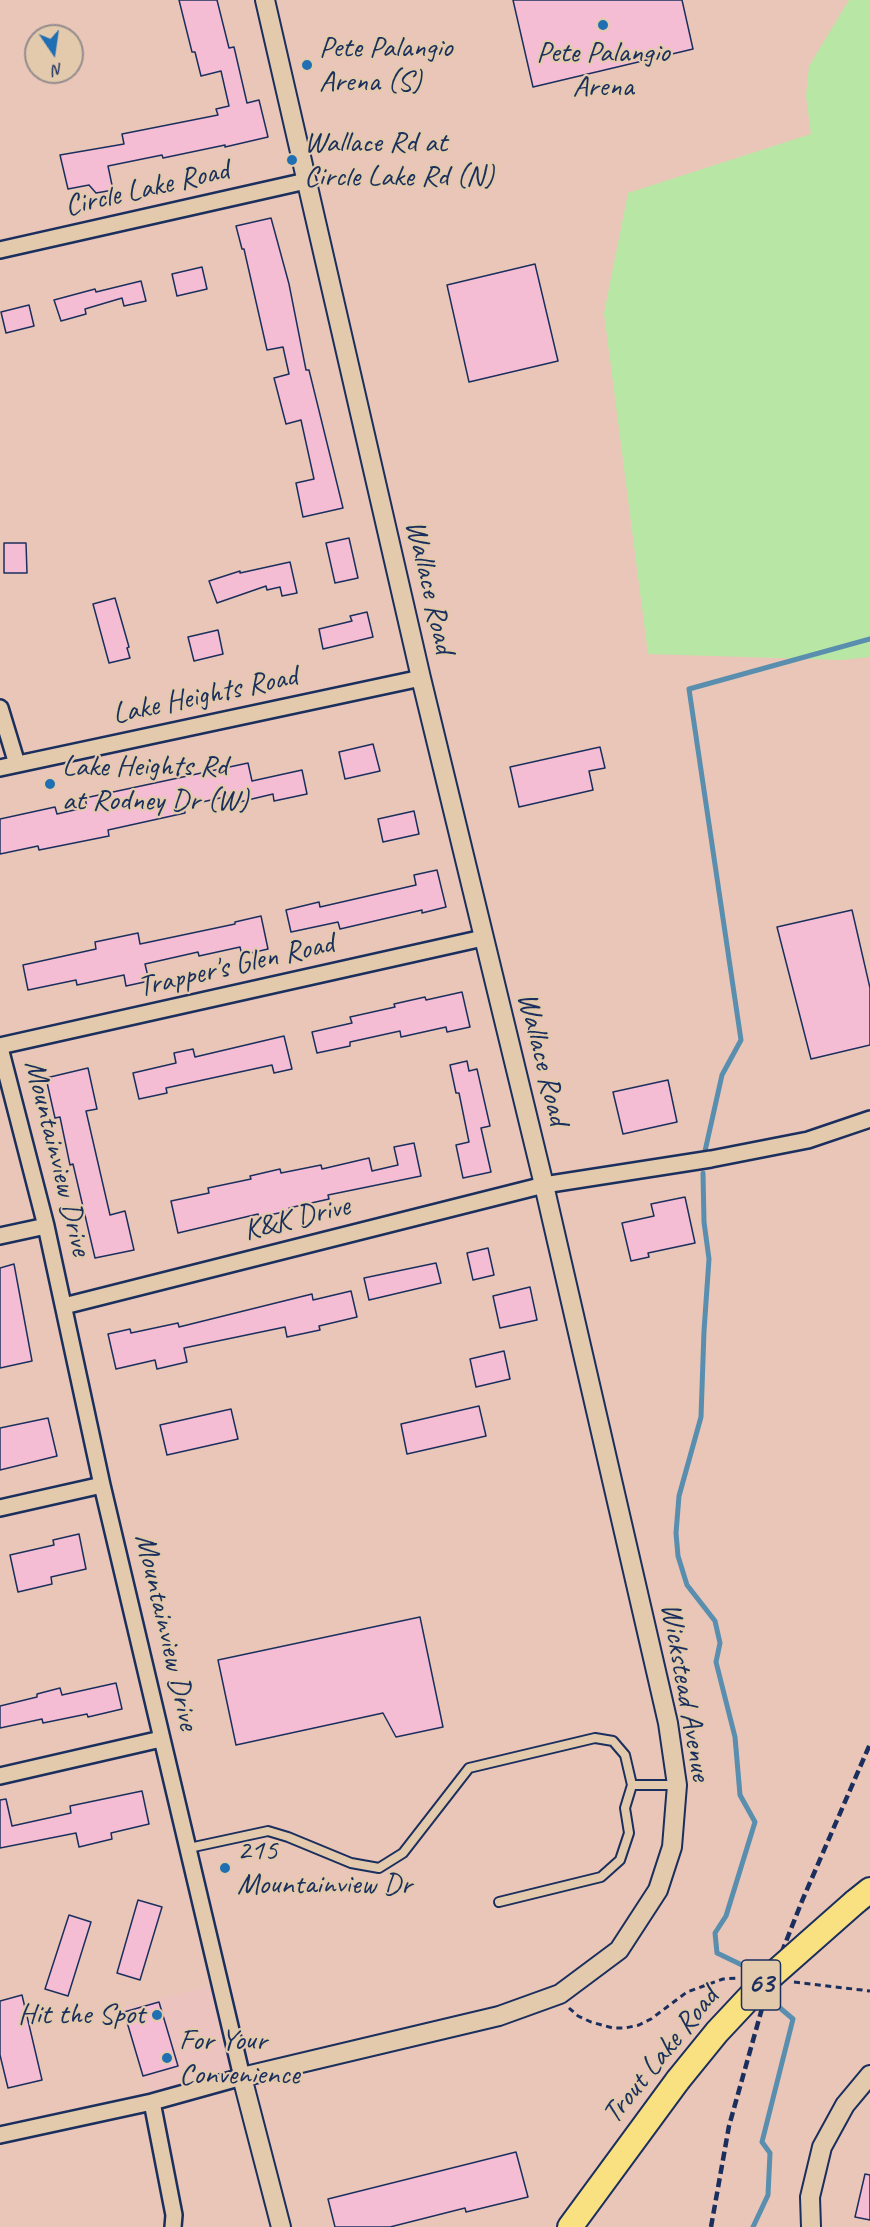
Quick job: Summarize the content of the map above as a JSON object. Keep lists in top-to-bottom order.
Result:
{
  "streets": {
    "main road": ["63", "Trout Lake Road"],
    "street": [
      "Circle Lake Road",
      "Wallace Road",
      "Lake Heights Road",
      "Trapper's Glen Road",
      "Mountainview Drive",
      "K&K Drive",
      "Wickstead Avenue"
    ]
  },
  "crossings": [
    ["Circle Lake Road", "Wallace Road"],
    ["Wallace Road", "Lake Heights Road"],
    ["Wallace Road", "Trapper's Glen Road"],
    ["Wallace Road", "K&K Drive"],
    ["Wallace Road", "Wickstead Avenue"],
    ["Trapper's Glen Road", "Mountainview Drive"],
    ["Mountainview Drive", "K&K Drive"],
    ["Mountainview Drive", "Wickstead Avenue"],
    ["K&K Drive", "Wickstead Avenue"]
  ],
  "places": [
    "Pete Palangio Arena",
    "Pete Palangio Arena (S)",
    "Wallace Rd at Circle Lake Rd (N)",
    "Lake Heights Rd at Rodney Dr (W)",
    "215 Mountainview Dr",
    "Hit the Spot",
    "For Your Convenience"
  ],
  "north": "bottom"
}
